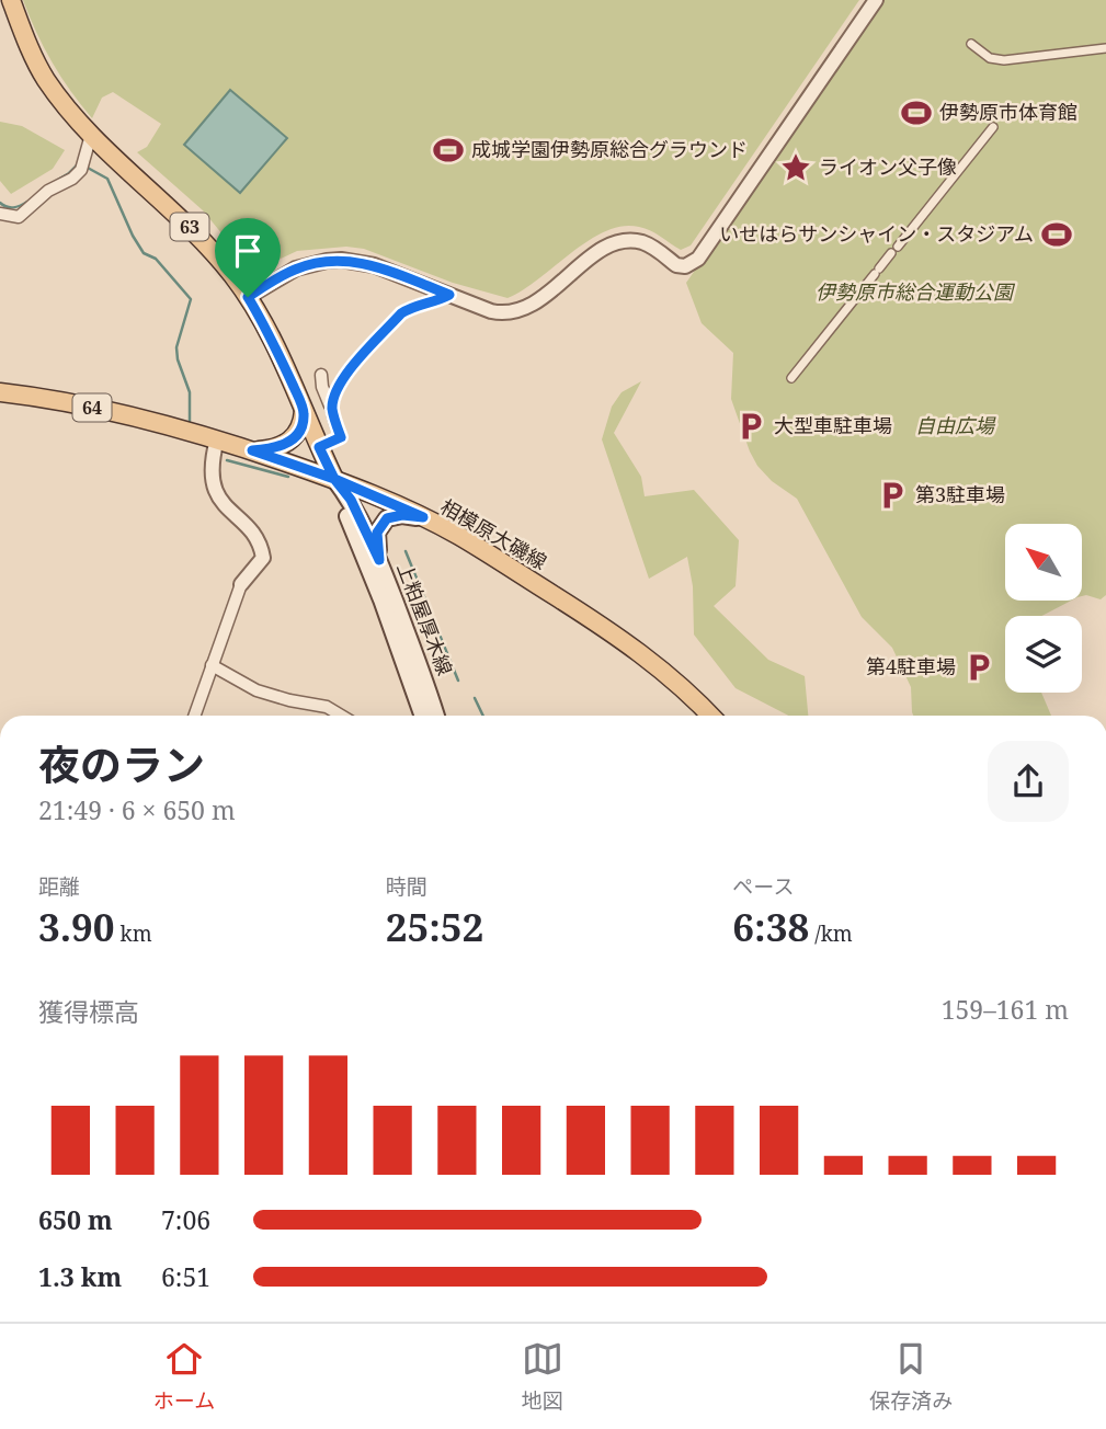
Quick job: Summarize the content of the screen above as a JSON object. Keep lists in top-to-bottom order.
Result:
{
  "streets": {
    "main road": [
      "63",
      "64",
      "相模原大磯線",
      "上粕屋厚木線"
    ]
  },
  "crossings": [
    ["63", "64"],
    ["63", "相模原大磯線"],
    ["63", "上粕屋厚木線"],
    ["64", "相模原大磯線"],
    ["64", "上粕屋厚木線"],
    ["相模原大磯線", "上粕屋厚木線"]
  ],
  "parks": ["伊勢原市総合運動公園", "自由広場"],
  "places": {
    "sports": ["伊勢原市体育館", "成城学園伊勢原総合グラウンド", "いせはらサンシャイン・スタジアム"],
    "place": ["ライオン父子像"],
    "parking": ["大型車駐車場", "第3駐車場", "第4駐車場"]
  },
  "north": "top left",
  "page": {
    "heading": ["夜のラン", "21:49 · 6 × 650 m"],
    "stats": [
      ["距離", "3.90 km"],
      ["時間", "25:52"],
      ["ペース", "6:38 /km"]
    ],
    "chart": ["獲得標高", "159–161 m"],
    "list": [
      {
        "name": "650 m",
        "note": "7:06"
      },
      {
        "name": "1.3 km",
        "note": "6:51"
      }
    ],
    "tabs": ["ホーム", "地図", "保存済み"]
  }
}
